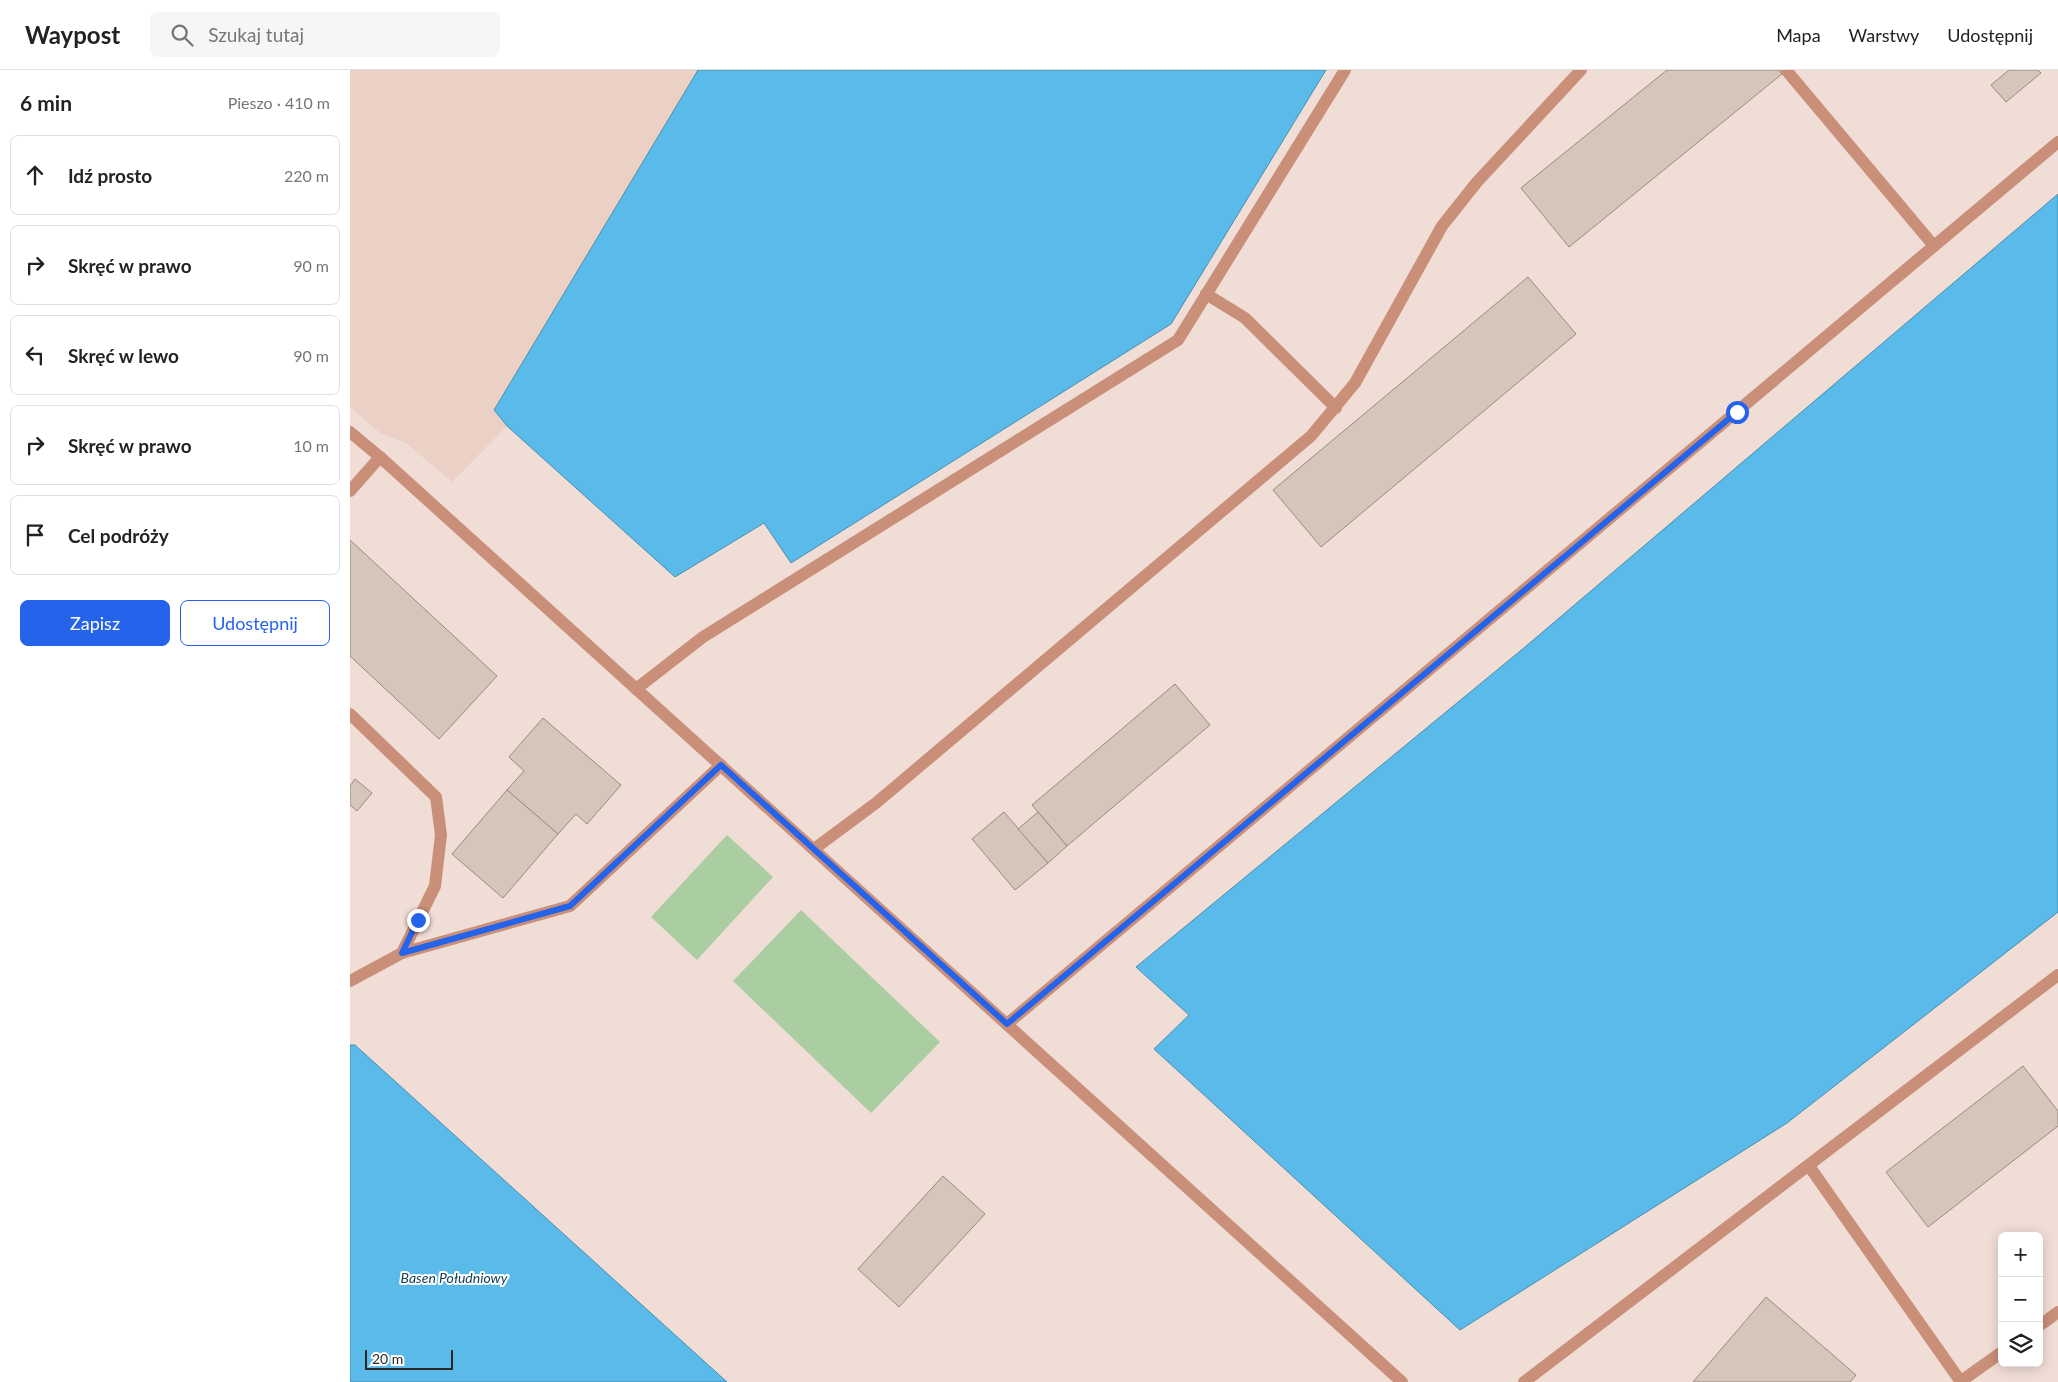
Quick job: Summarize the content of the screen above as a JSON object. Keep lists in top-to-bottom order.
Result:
{
  "water": ["Basen Południowy"],
  "scale_bar": "20 m",
  "page": {
    "header": "Waypost",
    "search": "Szukaj tutaj",
    "nav": ["Mapa", "Warstwy", "Udostępnij"],
    "heading": ["6 min", "Pieszo · 410 m"],
    "list": [
      ["Idź prosto", "220 m"],
      ["Skręć w prawo", "90 m"],
      ["Skręć w lewo", "90 m"],
      ["Skręć w prawo", "10 m"],
      "Cel podróży"
    ],
    "buttons": ["Zapisz", "Udostępnij"],
    "map_buttons": ["+", "−"],
    "scale": "20 m"
  }
}
